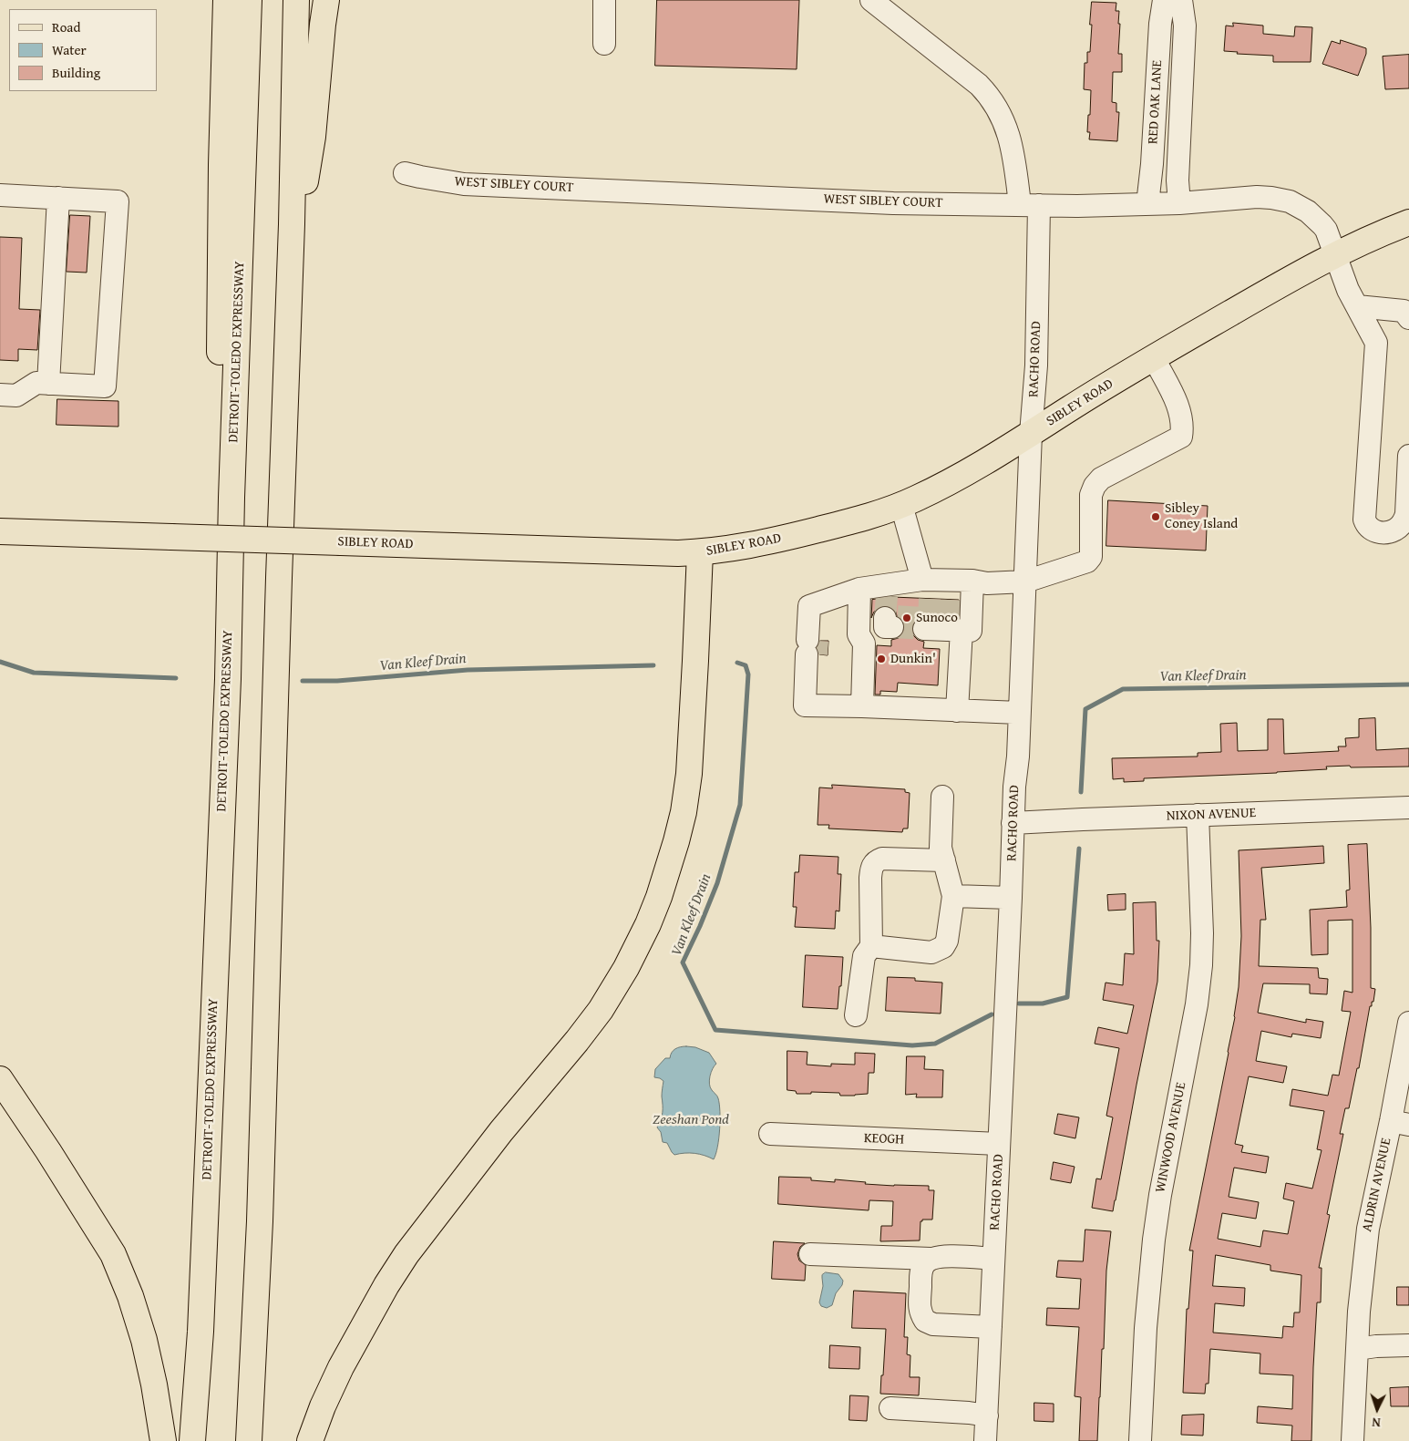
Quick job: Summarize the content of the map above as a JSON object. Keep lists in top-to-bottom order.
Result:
{
  "streets": {
    "main road": ["DETROIT-TOLEDO EXPRESSWAY", "SIBLEY ROAD"],
    "street": [
      "RED OAK LANE",
      "WEST SIBLEY COURT",
      "RACHO ROAD",
      "NIXON AVENUE",
      "WINWOOD AVENUE",
      "KEOGH",
      "ALDRIN AVENUE"
    ]
  },
  "crossings": [
    ["RED OAK LANE", "WEST SIBLEY COURT"],
    ["WEST SIBLEY COURT", "RACHO ROAD"],
    ["WEST SIBLEY COURT", "SIBLEY ROAD"],
    ["RACHO ROAD", "SIBLEY ROAD"],
    ["RACHO ROAD", "NIXON AVENUE"],
    ["RACHO ROAD", "KEOGH"],
    ["NIXON AVENUE", "WINWOOD AVENUE"]
  ],
  "water": ["Van Kleef Drain", "Zeeshan Pond"],
  "places": ["Sibley Coney Island", "Sunoco", "Dunkin'"],
  "legend": ["Road", "Water", "Building"],
  "north": "bottom"
}
